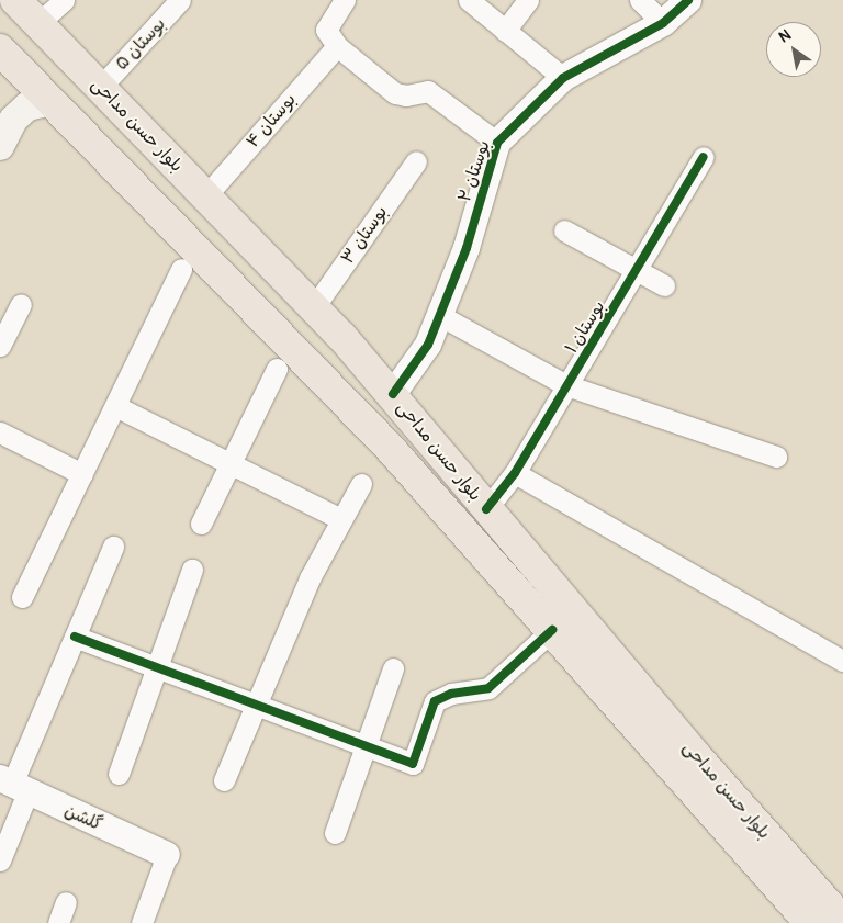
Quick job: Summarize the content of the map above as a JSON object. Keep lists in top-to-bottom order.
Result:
{
  "streets": {
    "main road": ["بلوار حسن مداحی"],
    "street": [
      "بوستان ۵",
      "بوستان ۴",
      "بوستان ۲",
      "بوستان ۳",
      "بوستان ۱",
      "گلشن"
    ]
  },
  "crossings": [
    ["بوستان ۵", "بلوار حسن مداحی"],
    ["بوستان ۴", "بلوار حسن مداحی"],
    ["بلوار حسن مداحی", "بوستان ۲"],
    ["بلوار حسن مداحی", "بوستان ۳"],
    ["بلوار حسن مداحی", "بوستان ۱"]
  ],
  "north": "top left"
}
